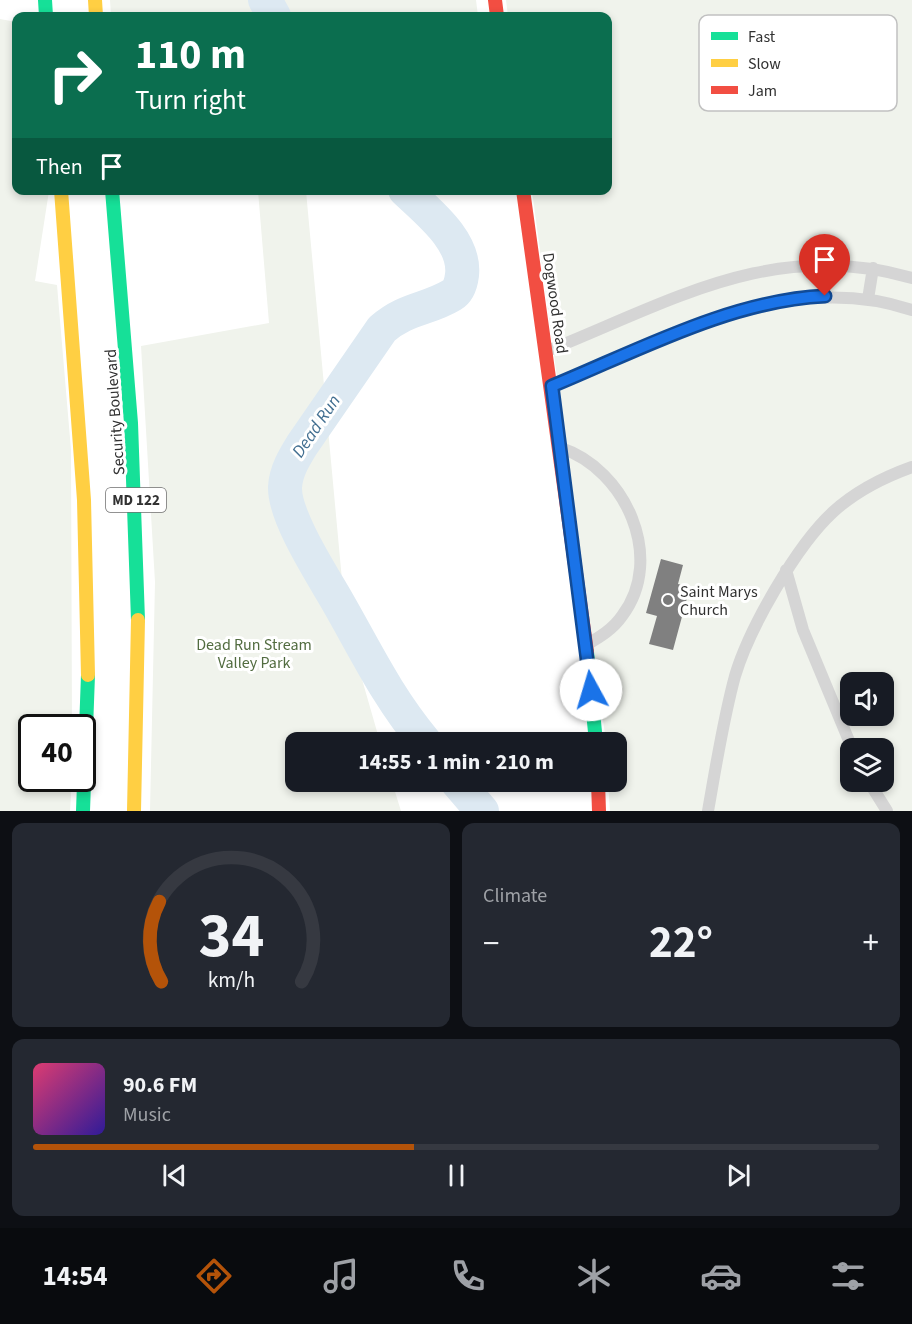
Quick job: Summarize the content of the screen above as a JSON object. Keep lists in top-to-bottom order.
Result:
{
  "streets": {
    "main road": ["Dogwood Road", "Security Boulevard", "MD 122"]
  },
  "water": ["Dead Run"],
  "parks": ["Dead Run Stream Valley Park"],
  "places": ["Saint Marys Church"],
  "legend": ["Fast", "Slow", "Jam"],
  "page": {
    "turn": ["110 m", "Turn right"],
    "then": "Then",
    "limit": "40",
    "trip": "14:55 · 1 min · 210 m",
    "tile": "Climate",
    "heat": ["−", "22°", "+"],
    "song": ["90.6 FM", "Music"],
    "tabs": "14:54",
    "gauge": ["34", "km/h"]
  }
}
